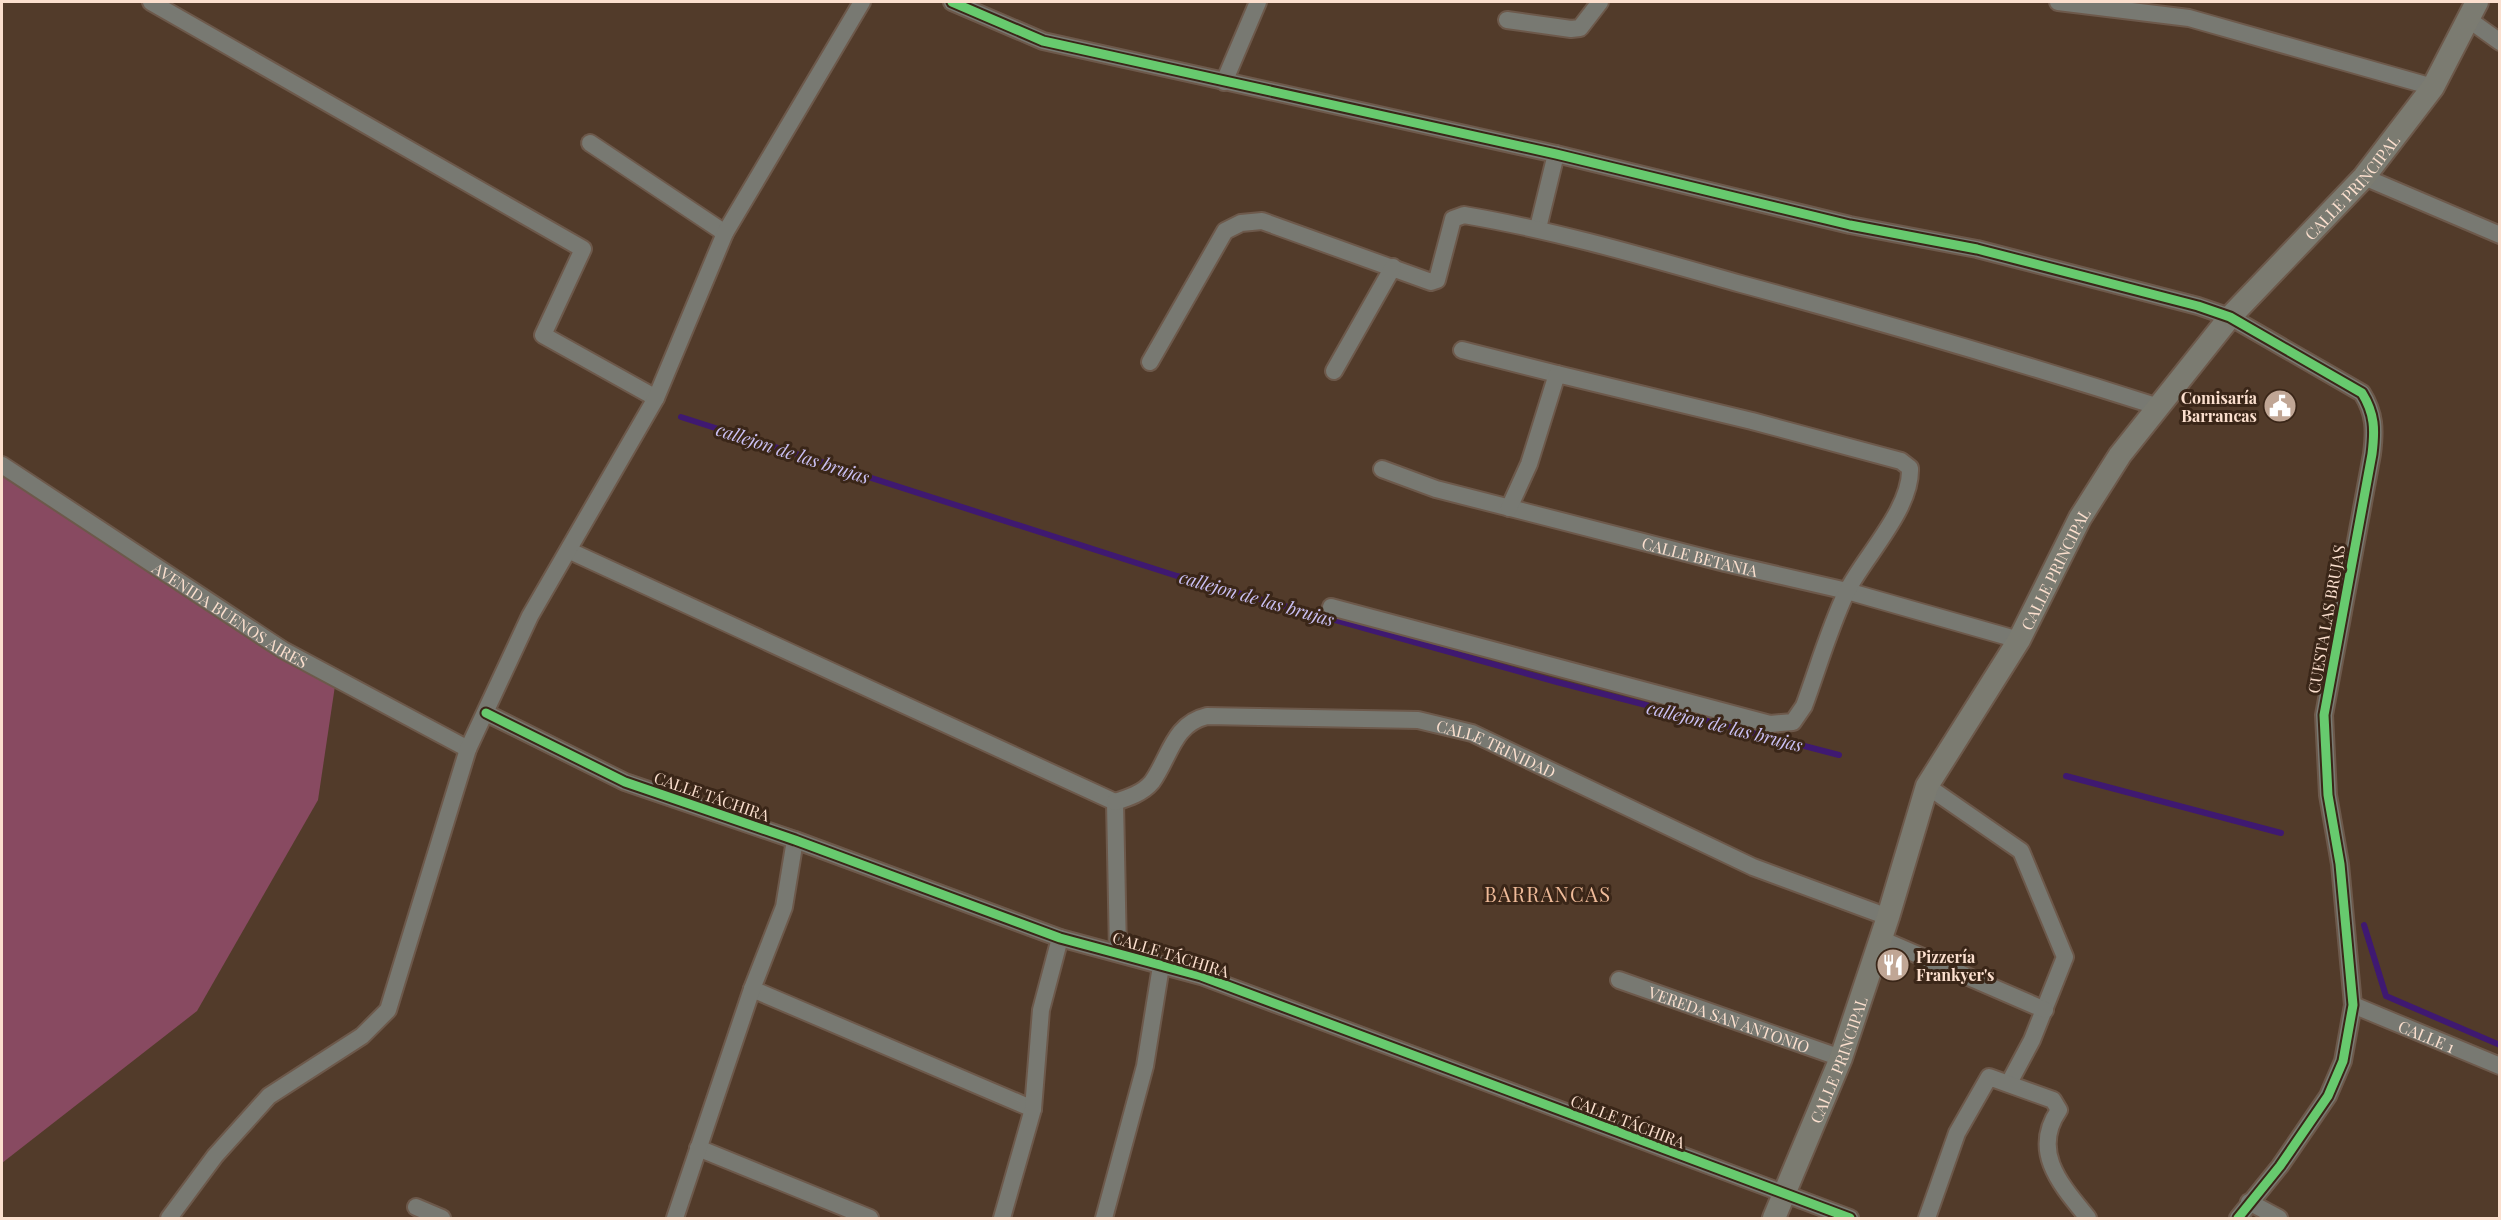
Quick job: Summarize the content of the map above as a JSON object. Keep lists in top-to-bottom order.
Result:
{
  "streets": {
    "street": [
      "CALLE PRINCIPAL",
      "CALLE BETANIA",
      "AVENIDA BUENOS AIRES",
      "CUESTA LAS BRUJAS",
      "CALLE TRINIDAD",
      "CALLE TÁCHIRA",
      "VEREDA SAN ANTONIO",
      "CALLE 1"
    ]
  },
  "crossings": [
    ["CALLE PRINCIPAL", "CALLE BETANIA"],
    ["CALLE PRINCIPAL", "CUESTA LAS BRUJAS"],
    ["CALLE PRINCIPAL", "CALLE TRINIDAD"],
    ["CALLE PRINCIPAL", "CALLE TÁCHIRA"],
    ["CALLE PRINCIPAL", "VEREDA SAN ANTONIO"],
    ["CUESTA LAS BRUJAS", "CALLE 1"]
  ],
  "districts": ["BARRANCAS"],
  "water": ["callejon de las brujas"],
  "places": {
    "public building": ["Comisaría Barrancas"],
    "restaurant": ["Pizzería Frankyer's"]
  }
}
